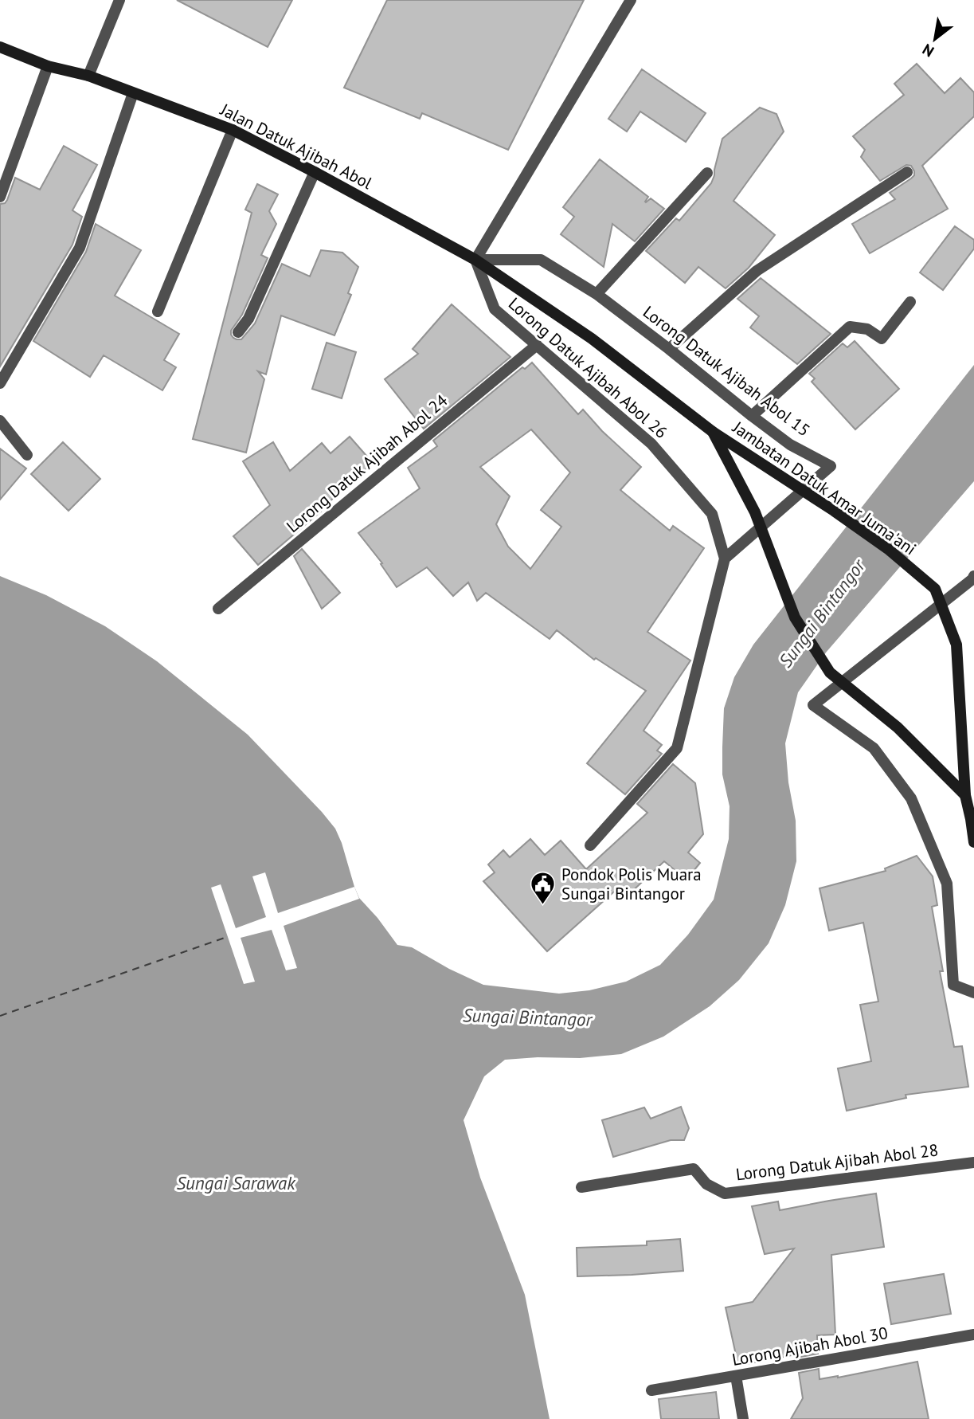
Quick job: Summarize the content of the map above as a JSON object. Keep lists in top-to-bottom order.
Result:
{
  "streets": {
    "main road": ["Jalan Datuk Ajibah Abol", "Jambatan Datuk Amar Juma'ani"],
    "street": [
      "Lorong Datuk Ajibah Abol 26",
      "Lorong Datuk Ajibah Abol 15",
      "Lorong Datuk Ajibah Abol 24",
      "Lorong Datuk Ajibah Abol 28",
      "Lorong Ajibah Abol 30"
    ]
  },
  "crossings": [
    ["Jalan Datuk Ajibah Abol", "Lorong Datuk Ajibah Abol 26"],
    ["Jalan Datuk Ajibah Abol", "Lorong Datuk Ajibah Abol 15"],
    ["Jalan Datuk Ajibah Abol", "Jambatan Datuk Amar Juma'ani"],
    ["Lorong Datuk Ajibah Abol 26", "Lorong Datuk Ajibah Abol 15"],
    ["Lorong Datuk Ajibah Abol 26", "Lorong Datuk Ajibah Abol 24"],
    ["Lorong Datuk Ajibah Abol 26", "Jambatan Datuk Amar Juma'ani"],
    ["Lorong Datuk Ajibah Abol 15", "Jambatan Datuk Amar Juma'ani"]
  ],
  "water": ["Sungai Bintangor", "Sungai Sarawak"],
  "places": {
    "public building": ["Pondok Polis Muara Sungai Bintangor"]
  },
  "north": "bottom left"
}
